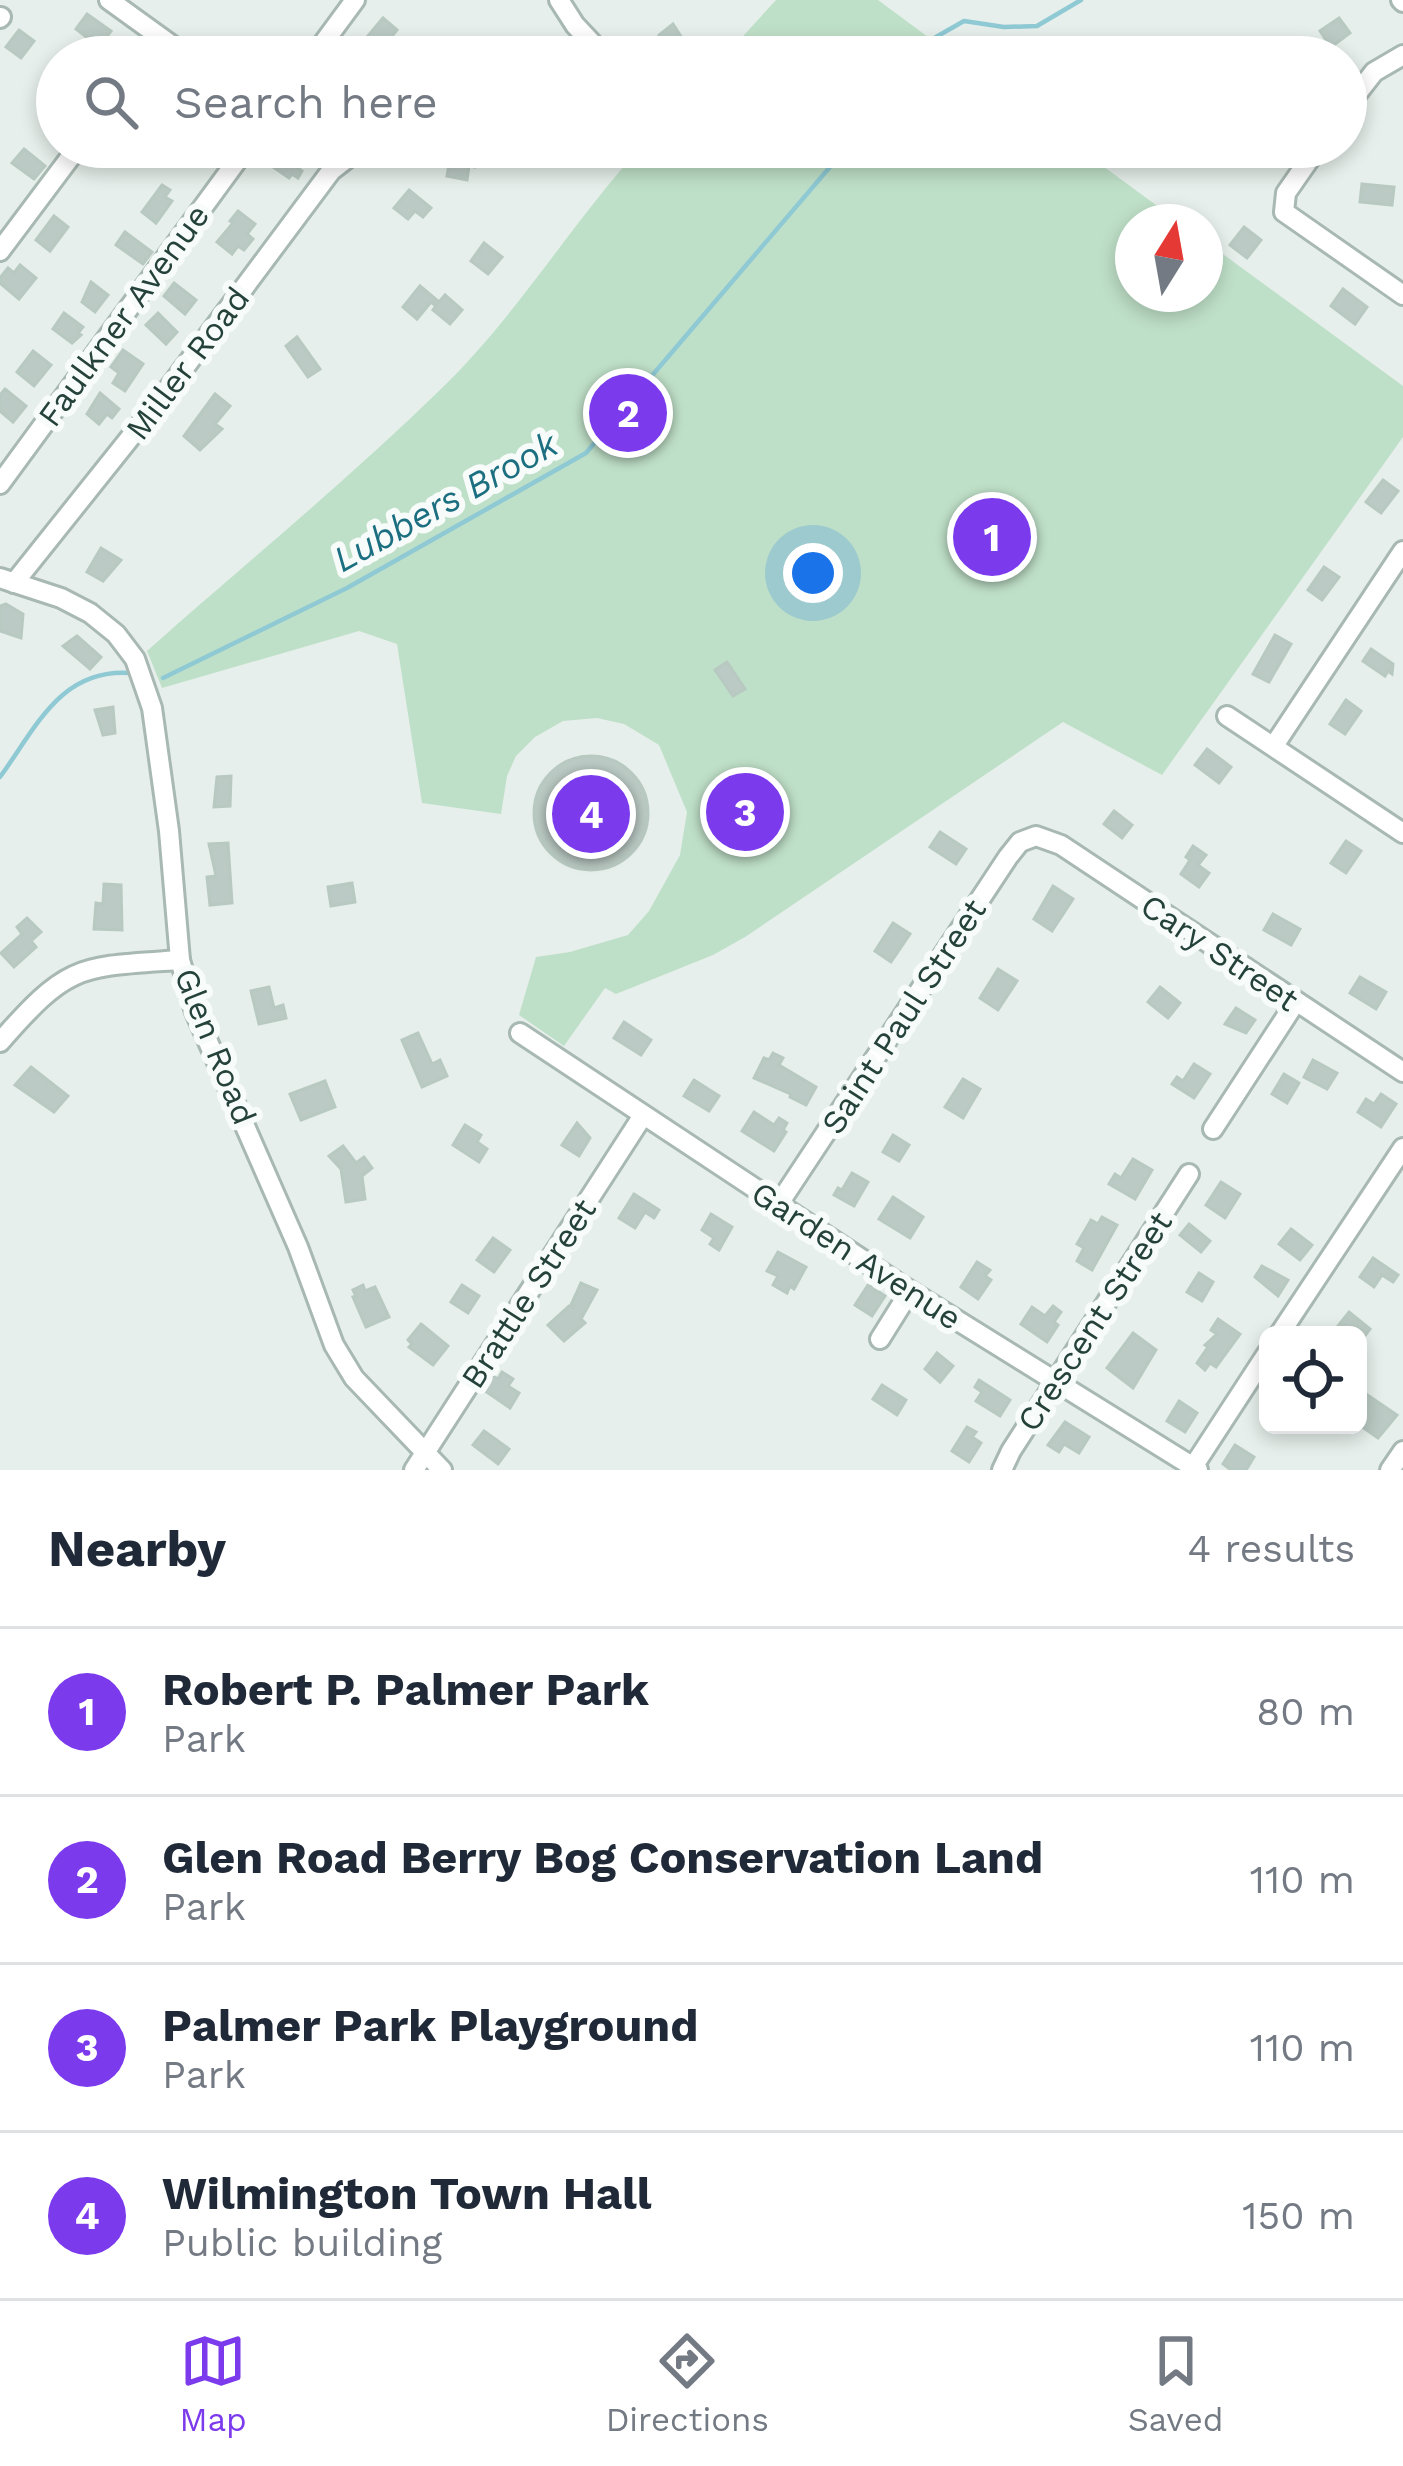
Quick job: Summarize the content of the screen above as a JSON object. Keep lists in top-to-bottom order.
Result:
{
  "streets": {
    "street": [
      "Faulkner Avenue",
      "Miller Road",
      "Cary Street",
      "Saint Paul Street",
      "Glen Road",
      "Garden Avenue",
      "Brattle Street",
      "Crescent Street"
    ]
  },
  "crossings": [
    ["Miller Road", "Glen Road"],
    ["Cary Street", "Saint Paul Street"],
    ["Saint Paul Street", "Garden Avenue"],
    ["Glen Road", "Brattle Street"],
    ["Garden Avenue", "Brattle Street"],
    ["Garden Avenue", "Crescent Street"]
  ],
  "water": ["Lubbers Brook"],
  "north": "top",
  "page": {
    "search": "Search here",
    "pins": [
      "2",
      "1",
      "3",
      "4"
    ],
    "heading": ["Nearby", "4 results"],
    "list": [
      {
        "mark": "1",
        "name": "Robert P. Palmer Park",
        "note": "Park",
        "value": "80 m"
      },
      {
        "mark": "2",
        "name": "Glen Road Berry Bog Conservation Land",
        "note": "Park",
        "value": "110 m"
      },
      {
        "mark": "3",
        "name": "Palmer Park Playground",
        "note": "Park",
        "value": "110 m"
      },
      {
        "mark": "4",
        "name": "Wilmington Town Hall",
        "note": "Public building",
        "value": "150 m"
      }
    ],
    "nav": ["Map", "Directions", "Saved"]
  }
}
